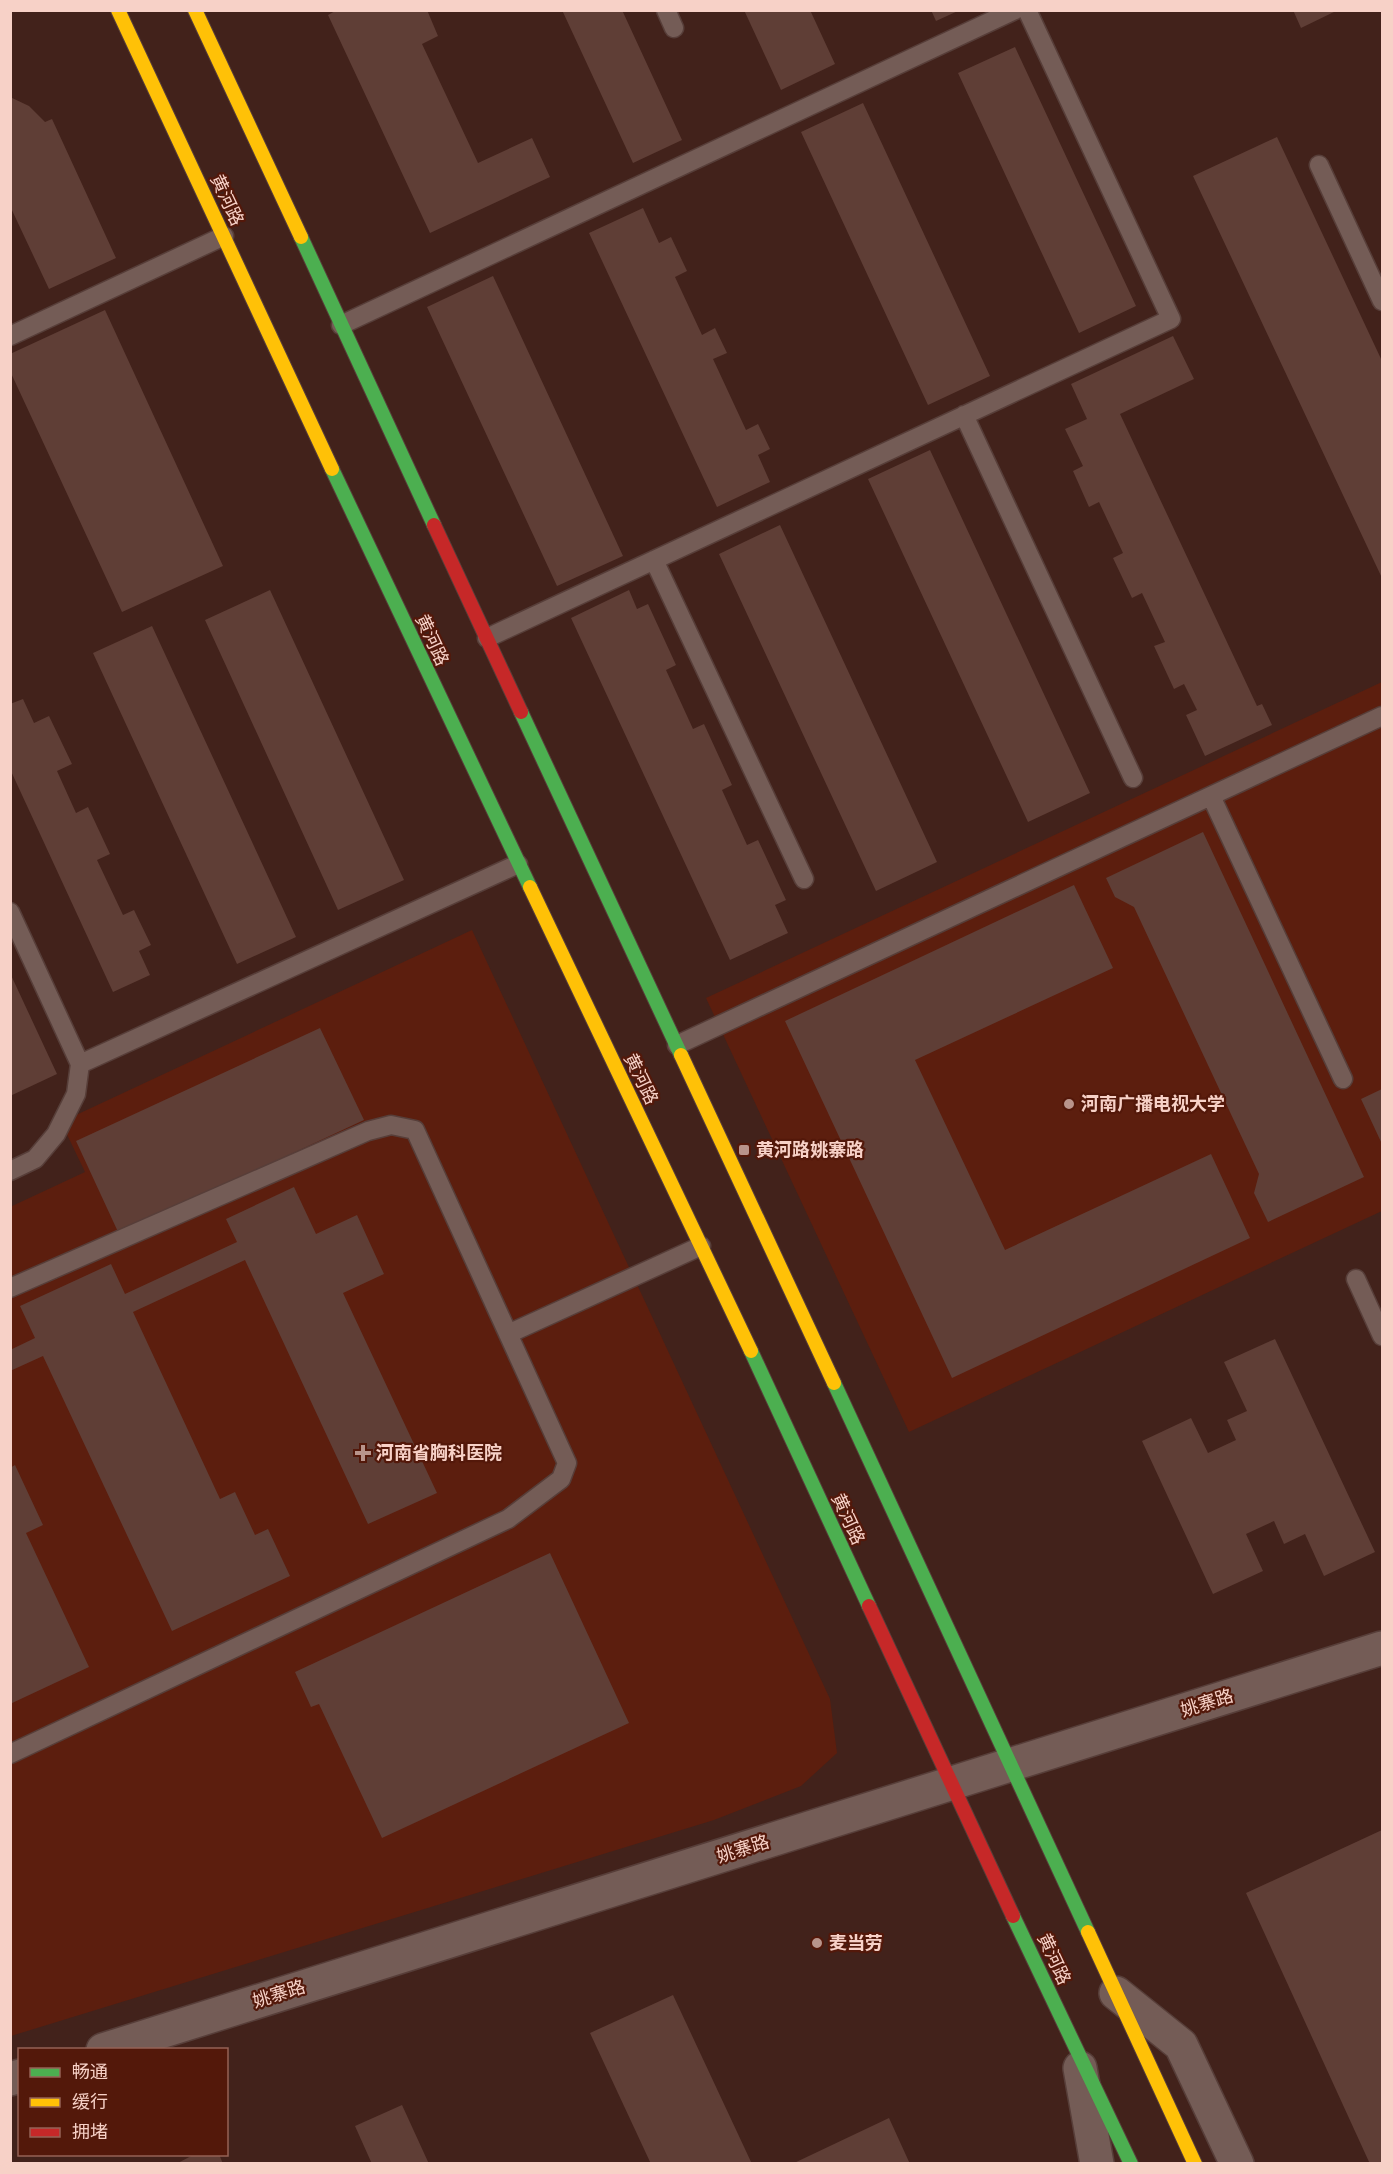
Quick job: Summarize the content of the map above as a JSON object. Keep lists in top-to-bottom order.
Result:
{
  "streets": {
    "main road": ["黄河路"],
    "street": ["姚寨路"]
  },
  "crossings": [
    ["黄河路", "姚寨路"]
  ],
  "places": {
    "other": ["河南广播电视大学", "麦当劳"],
    "transit": ["黄河路姚寨路"],
    "health": ["河南省胸科医院"]
  },
  "legend": ["畅通", "缓行", "拥堵"]
}
